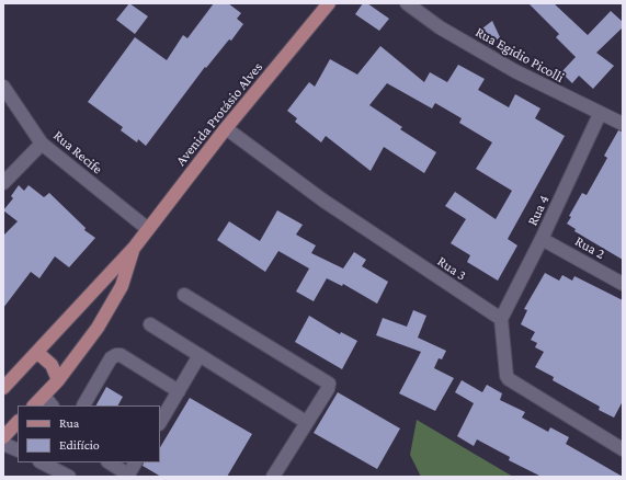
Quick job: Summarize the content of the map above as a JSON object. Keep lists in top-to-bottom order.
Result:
{
  "streets": {
    "main road": ["Avenida Protásio Alves"],
    "street": [
      "Rua Egidio Picolli",
      "Rua Recife",
      "Rua 4",
      "Rua 2",
      "Rua 3"
    ]
  },
  "crossings": [
    ["Rua Egidio Picolli", "Rua 4"],
    ["Avenida Protásio Alves", "Rua Recife"],
    ["Avenida Protásio Alves", "Rua 3"],
    ["Rua 4", "Rua 2"],
    ["Rua 4", "Rua 3"]
  ],
  "legend": ["Rua", "Edifício"]
}
